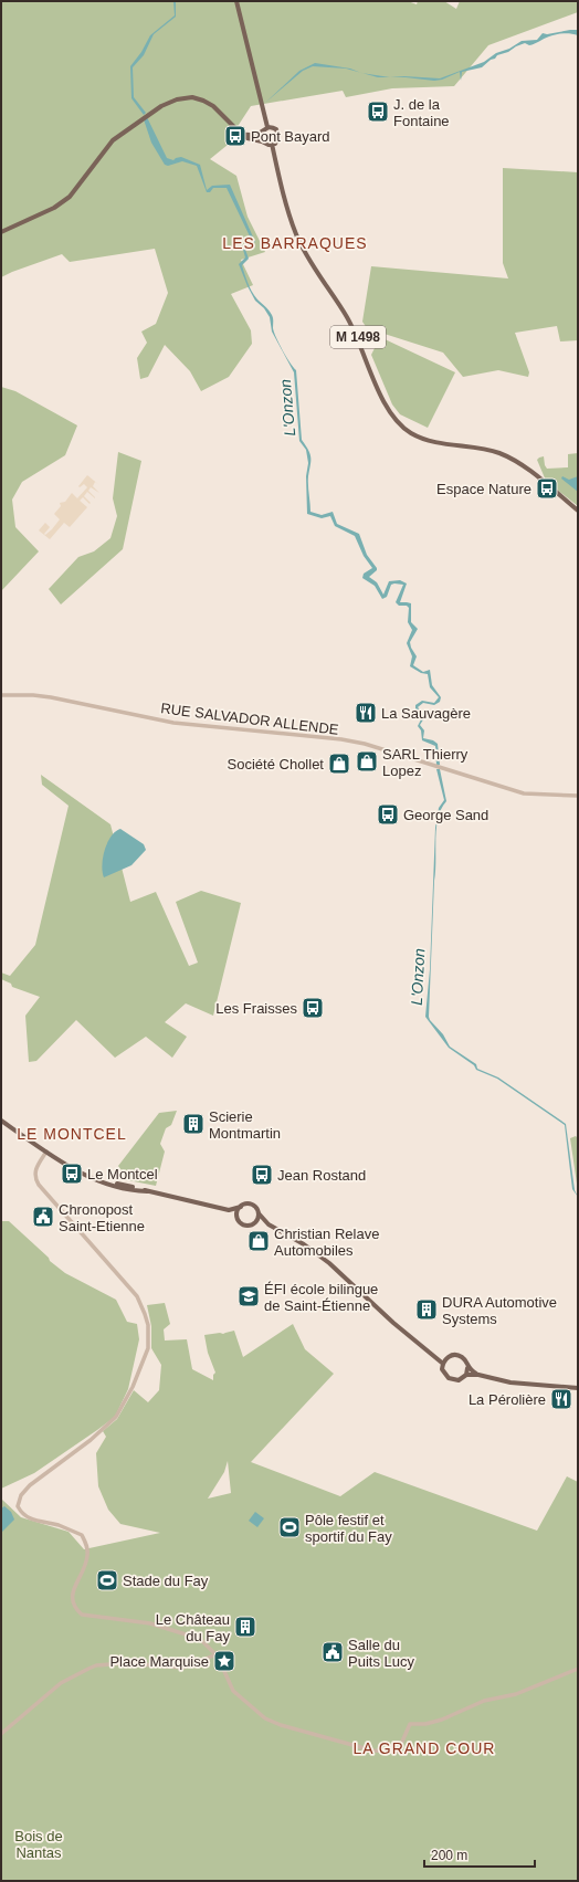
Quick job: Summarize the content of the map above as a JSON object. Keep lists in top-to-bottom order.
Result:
{
  "streets": {
    "main road": ["M 1498"],
    "street": ["RUE SALVADOR ALLENDE"]
  },
  "districts": ["LES BARRAQUES", "LE MONTCEL", "LA GRAND COUR"],
  "water": ["L'Onzon"],
  "parks": ["Bois de Nantas"],
  "places": {
    "bus stop": [
      "J. de la Fontaine",
      "Pont Bayard",
      "Espace Nature",
      "George Sand",
      "Les Fraisses",
      "Le Montcel",
      "Jean Rostand"
    ],
    "restaurant": ["La Sauvagère", "La Pérolière"],
    "shop": ["SARL Thierry Lopez", "Société Chollet", "Christian Relave Automobiles"],
    "building": ["Scierie Montmartin", "DURA Automotive Systems", "Le Château du Fay"],
    "public building": ["Chronopost Saint-Etienne", "Salle du Puits Lucy"],
    "school or university": ["ÉFI école bilingue de Saint-Étienne"],
    "sports": ["Pôle festif et sportif du Fay", "Stade du Fay"],
    "place": ["Place Marquise"]
  },
  "scale_bar": "200 m"
}
